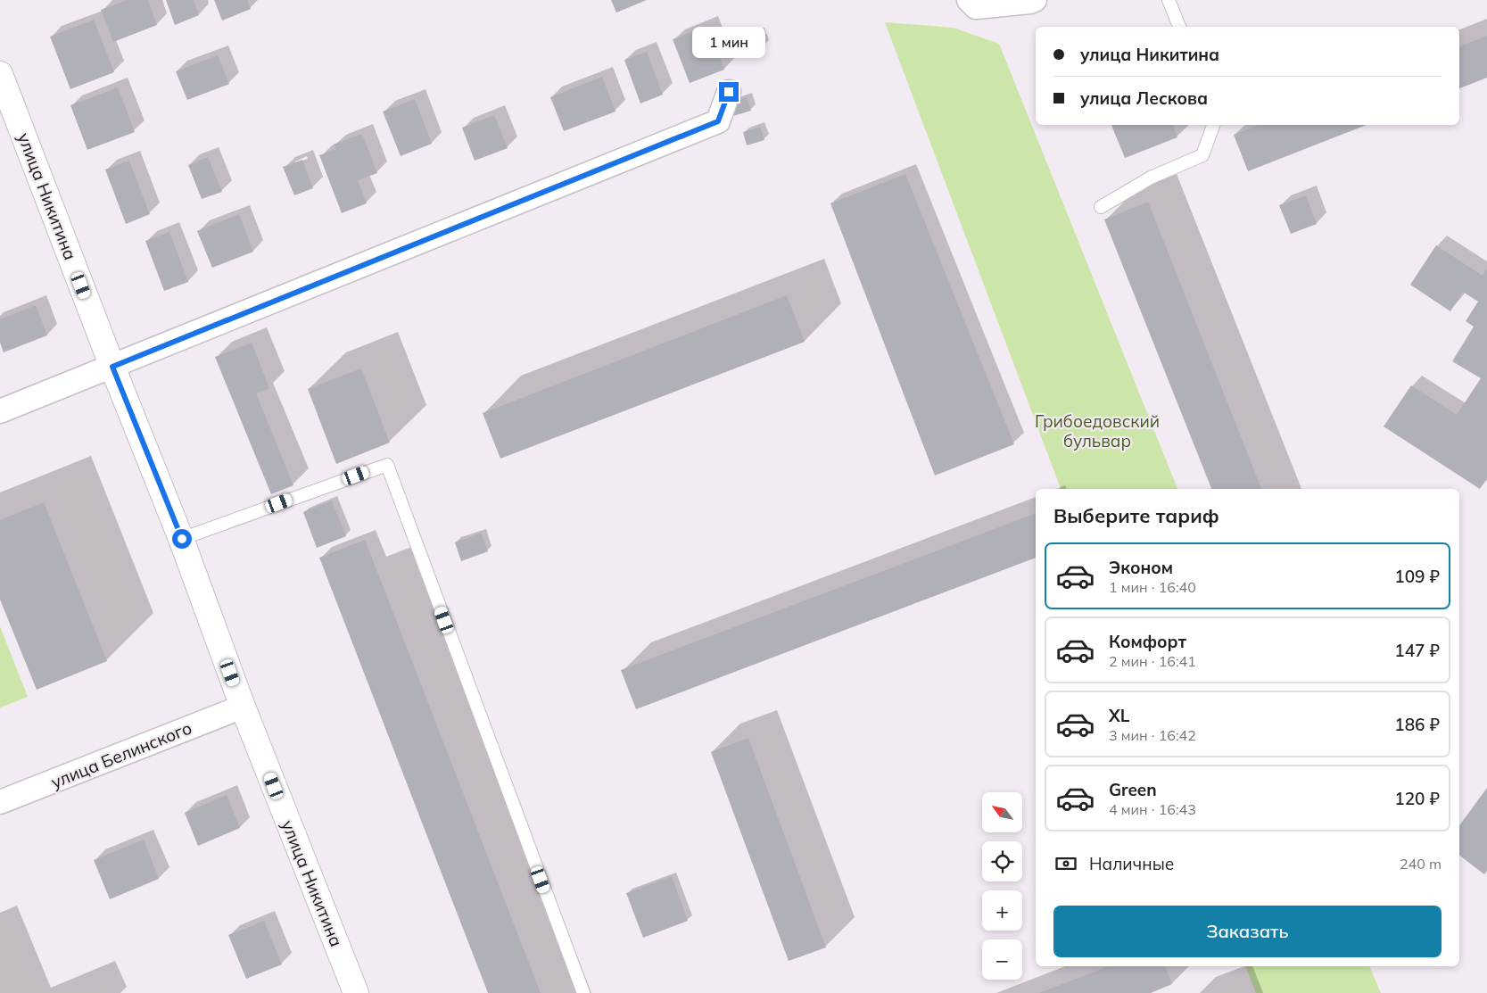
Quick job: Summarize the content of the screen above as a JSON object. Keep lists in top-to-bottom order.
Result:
{
  "streets": {
    "main road": ["улица Никитина"],
    "street": ["улица Белинского"]
  },
  "crossings": [
    ["улица Никитина", "улица Белинского"]
  ],
  "parks": ["Грибоедовский бульвар"],
  "north": "top left",
  "page": {
    "bubble": "1 мин",
    "banner": ["улица Никитина", "улица Лескова"],
    "heading": "Выберите тариф",
    "list": [
      {
        "name": "Эконом",
        "note": "1 мин · 16:40",
        "value": "109 ₽"
      },
      {
        "name": "Комфорт",
        "note": "2 мин · 16:41",
        "value": "147 ₽"
      },
      {
        "name": "XL",
        "note": "3 мин · 16:42",
        "value": "186 ₽"
      },
      {
        "name": "Green",
        "note": "4 мин · 16:43",
        "value": "120 ₽"
      }
    ],
    "map_buttons": ["+", "−"],
    "pay": ["Наличные", "240 m"],
    "buttons": "Заказать"
  }
}
